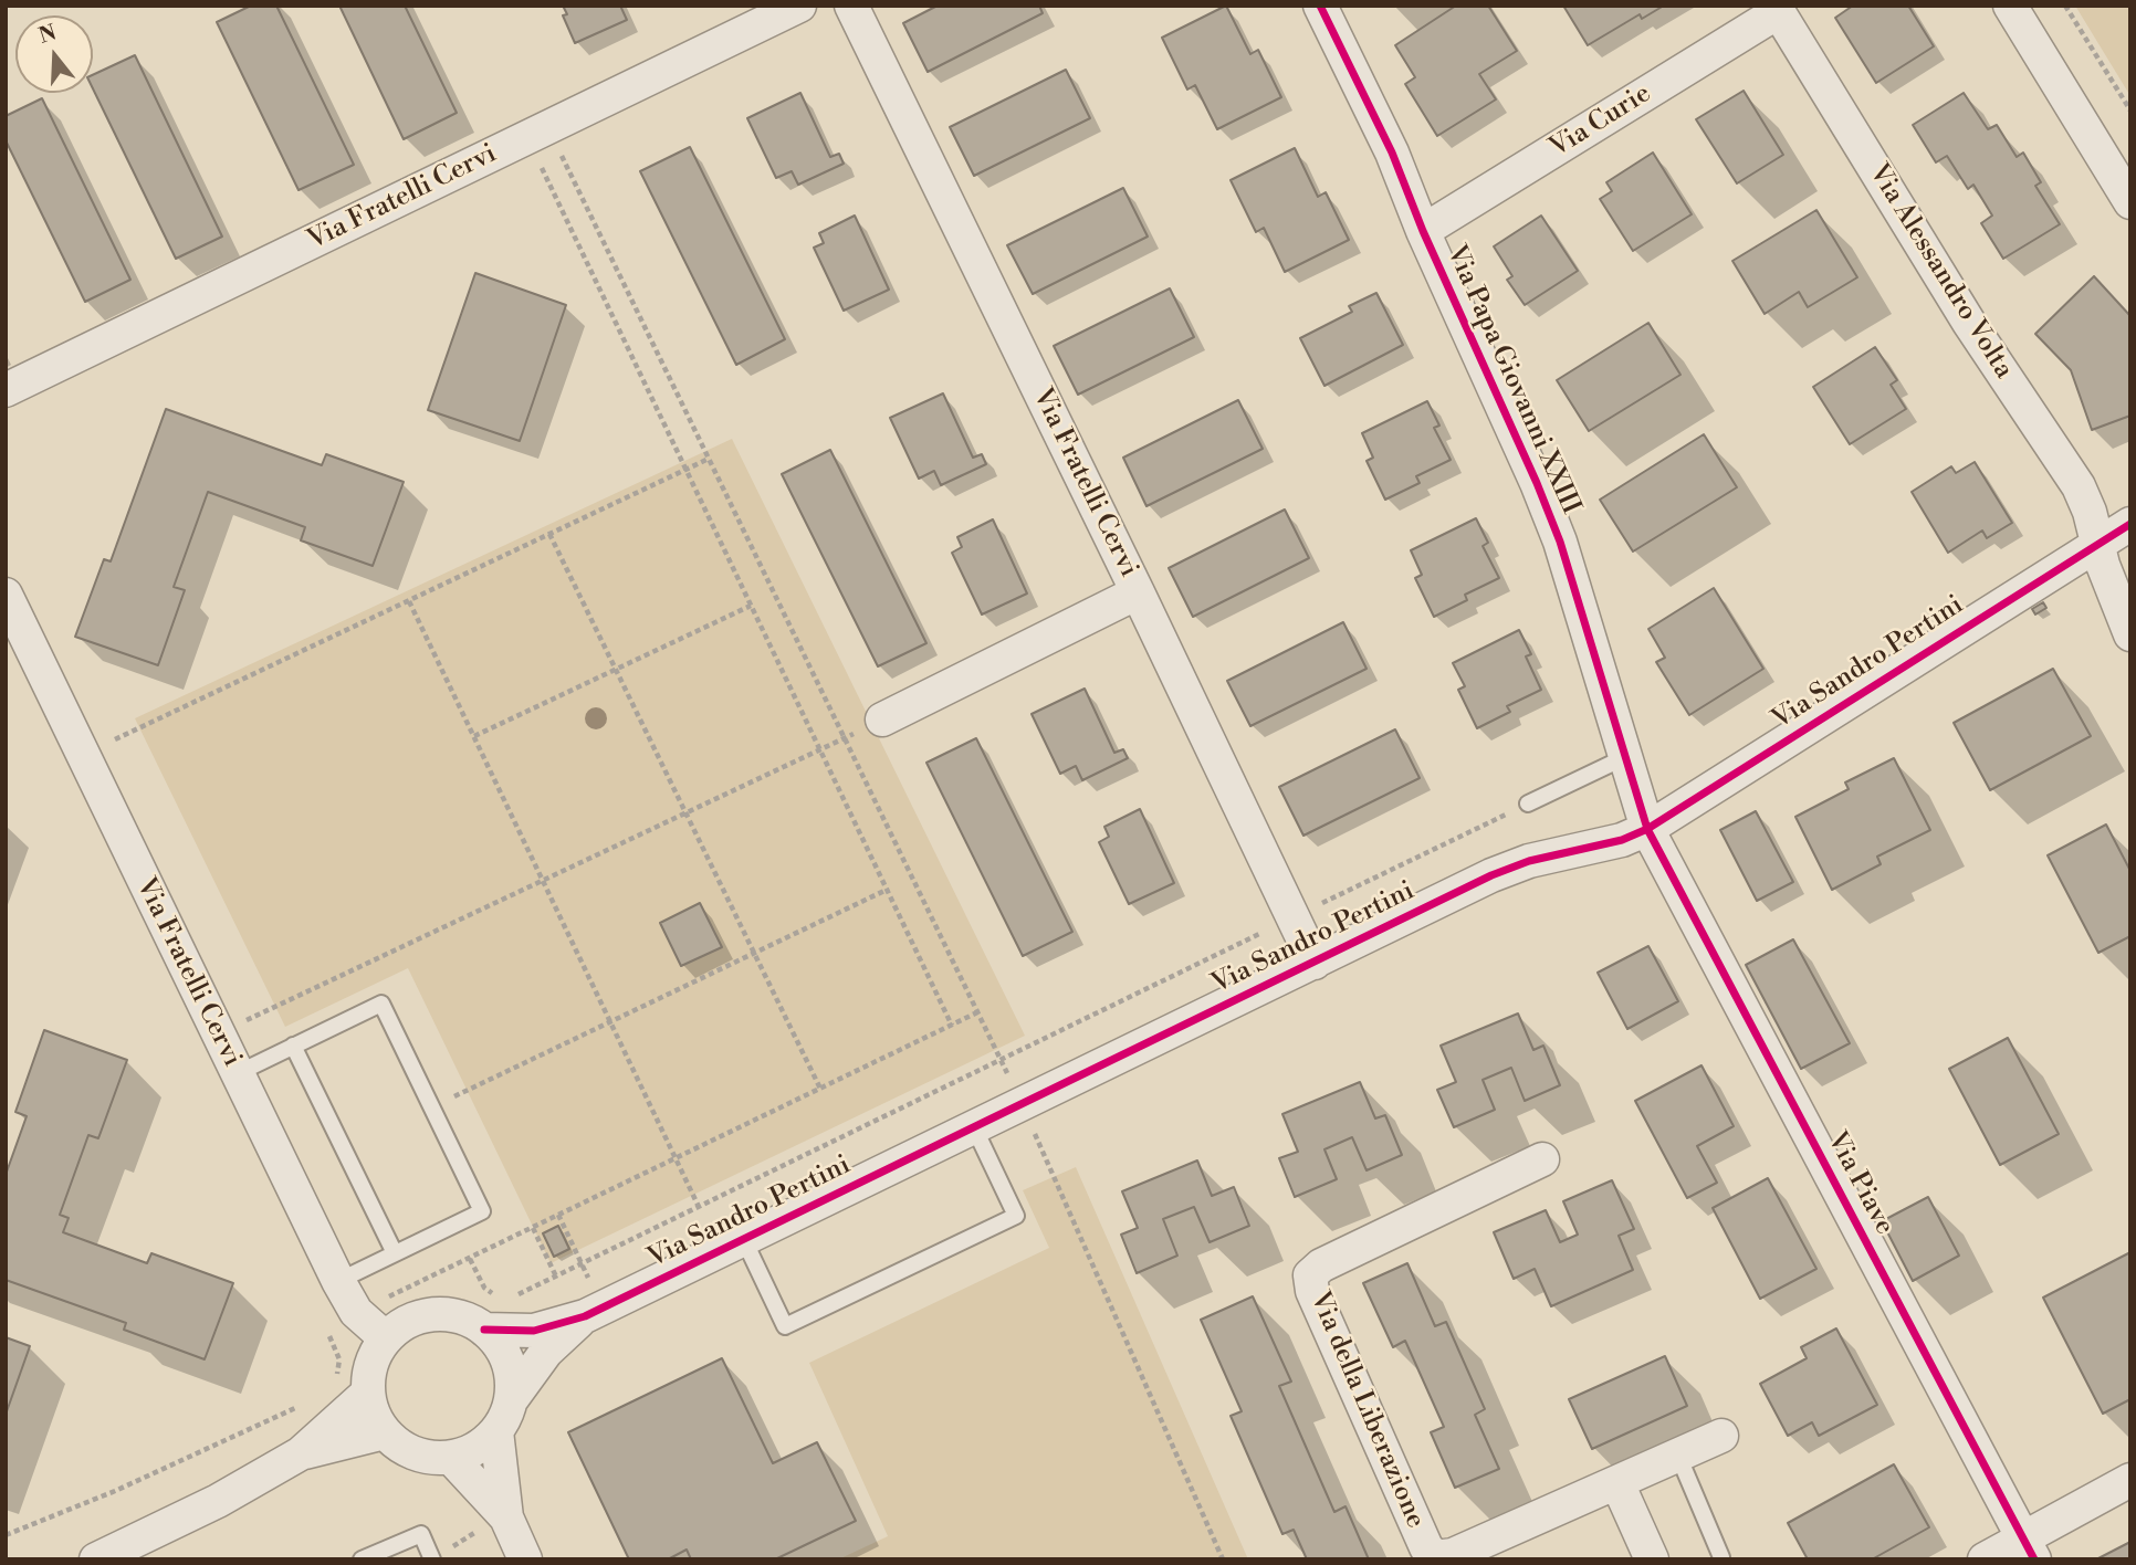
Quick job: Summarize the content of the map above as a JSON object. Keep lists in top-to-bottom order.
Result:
{
  "streets": {
    "street": [
      "Via Curie",
      "Via Fratelli Cervi",
      "Via Alessandro Volta",
      "Via Papa Giovanni XXIII",
      "Via Sandro Pertini",
      "Via Piave",
      "Via della Liberazione"
    ]
  },
  "crossings": [
    ["Via Curie", "Via Alessandro Volta"],
    ["Via Curie", "Via Papa Giovanni XXIII"],
    ["Via Fratelli Cervi", "Via Sandro Pertini"],
    ["Via Alessandro Volta", "Via Sandro Pertini"],
    ["Via Papa Giovanni XXIII", "Via Sandro Pertini"],
    ["Via Papa Giovanni XXIII", "Via Piave"],
    ["Via Sandro Pertini", "Via Piave"]
  ],
  "north": "top"
}
